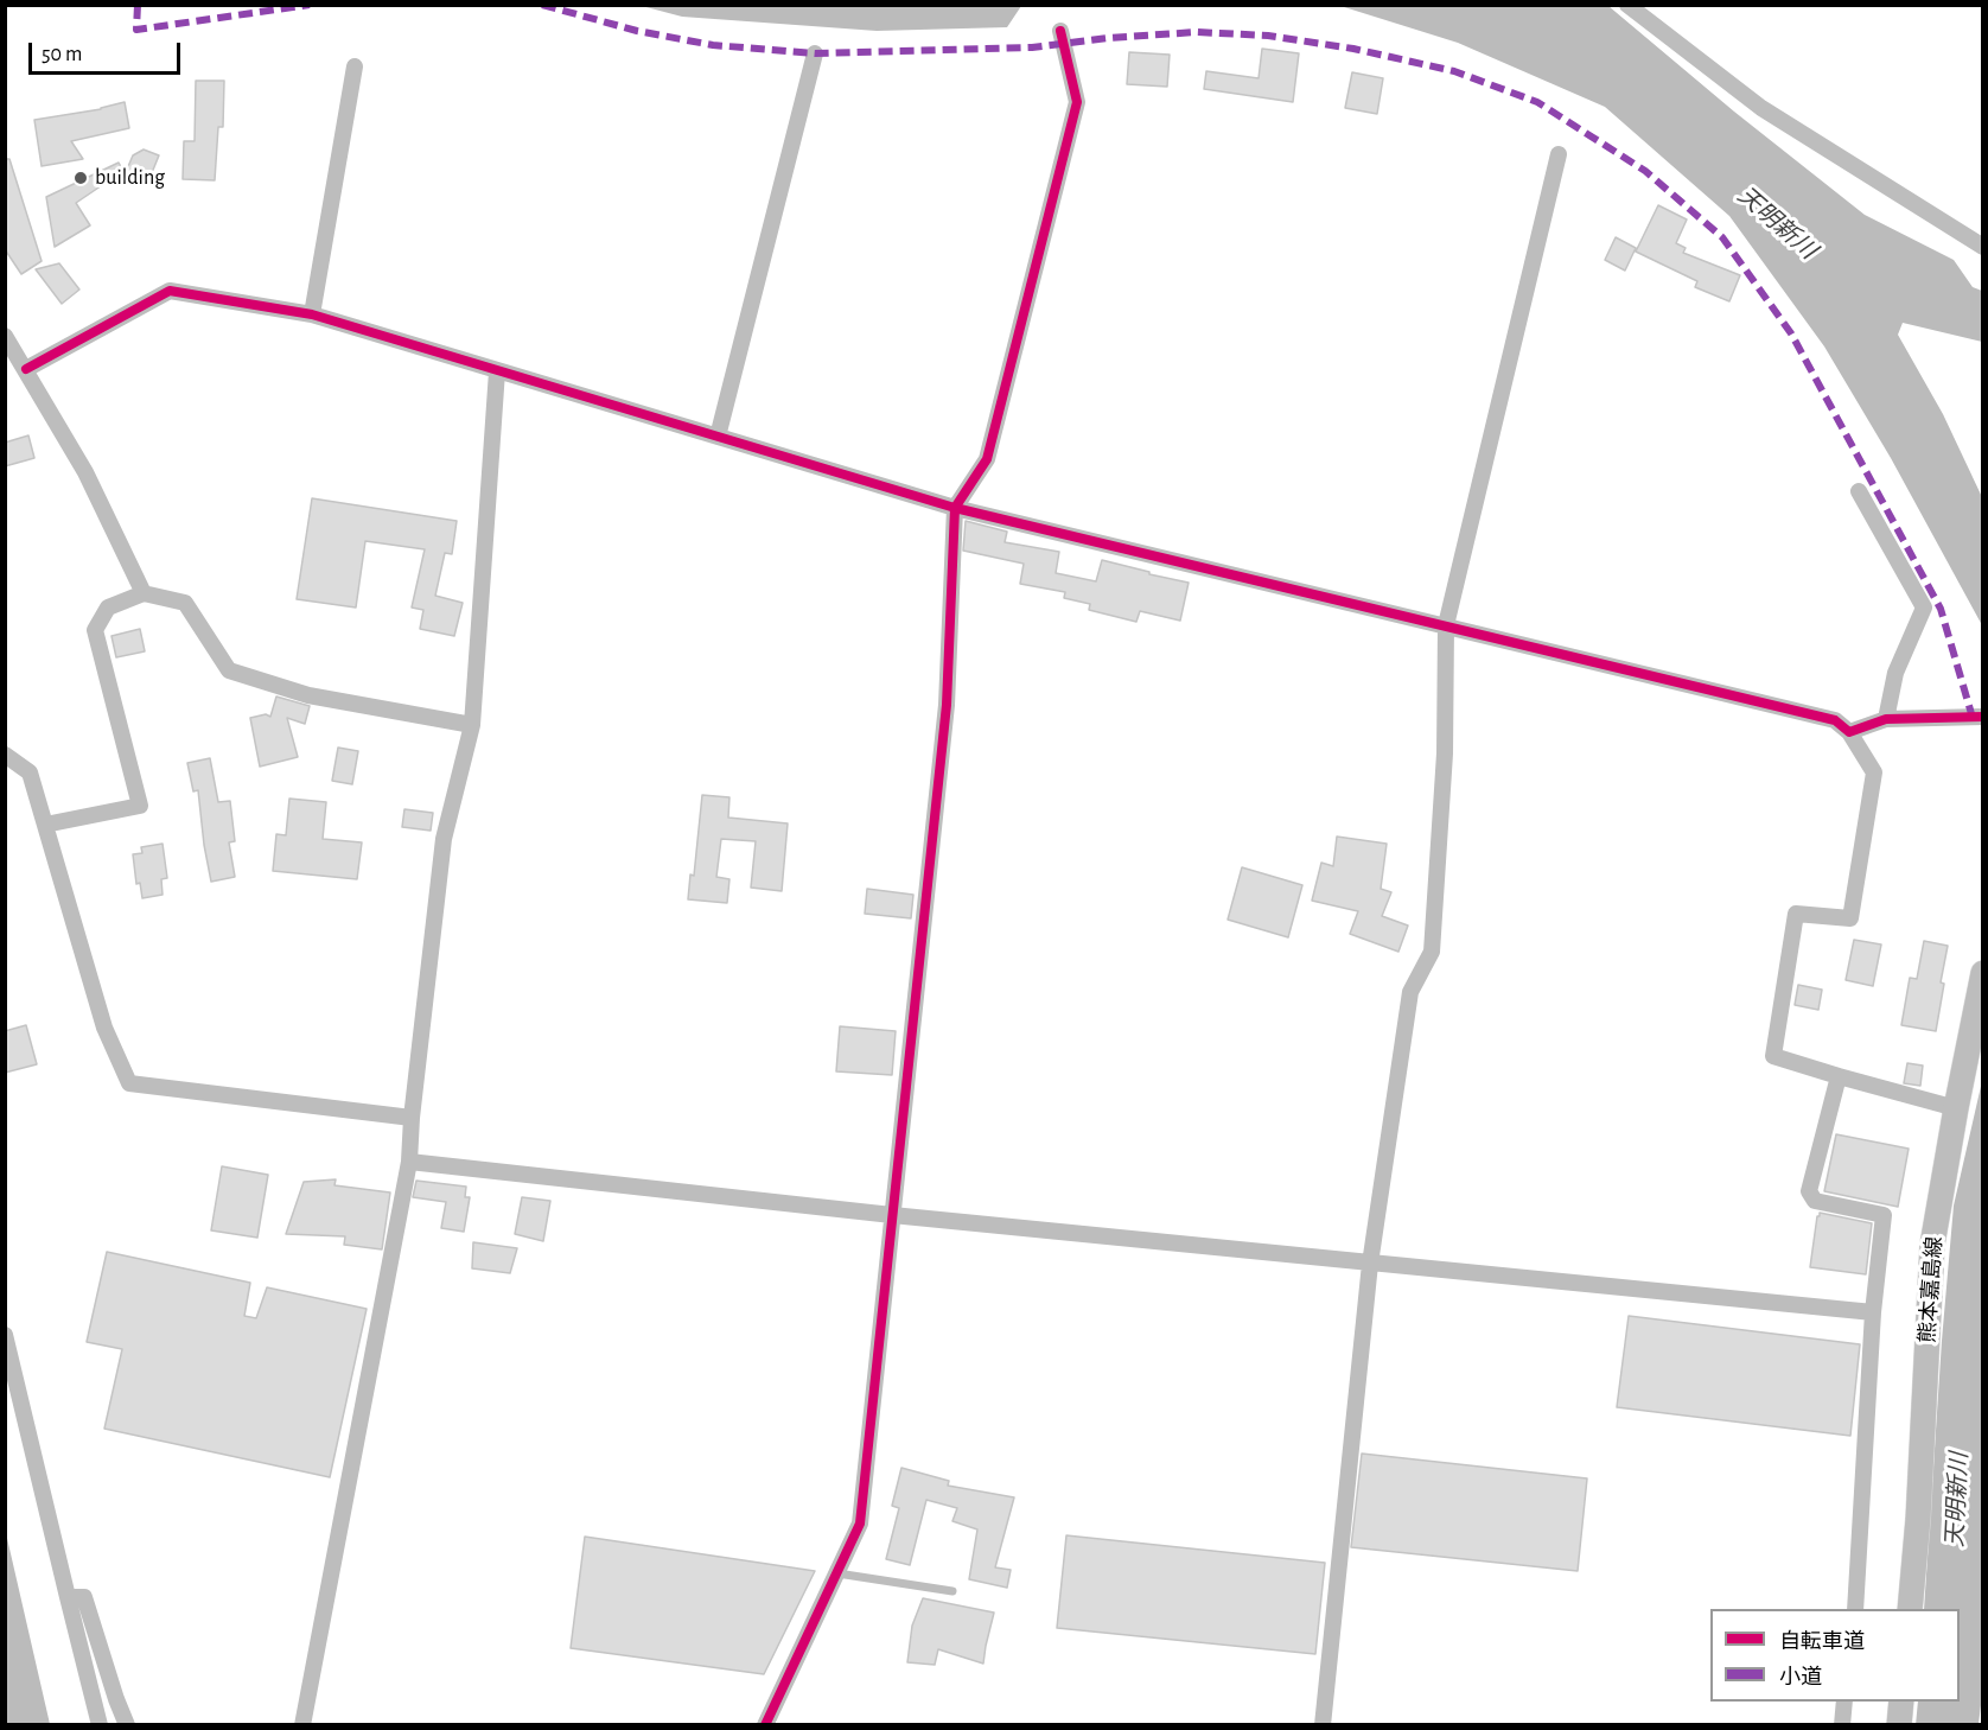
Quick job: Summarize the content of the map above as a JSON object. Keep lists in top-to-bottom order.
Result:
{
  "streets": {
    "main road": ["熊本嘉島線"]
  },
  "water": ["天明新川"],
  "places": ["building"],
  "legend": ["自転車道", "小道"],
  "scale_bar": "50 m"
}
